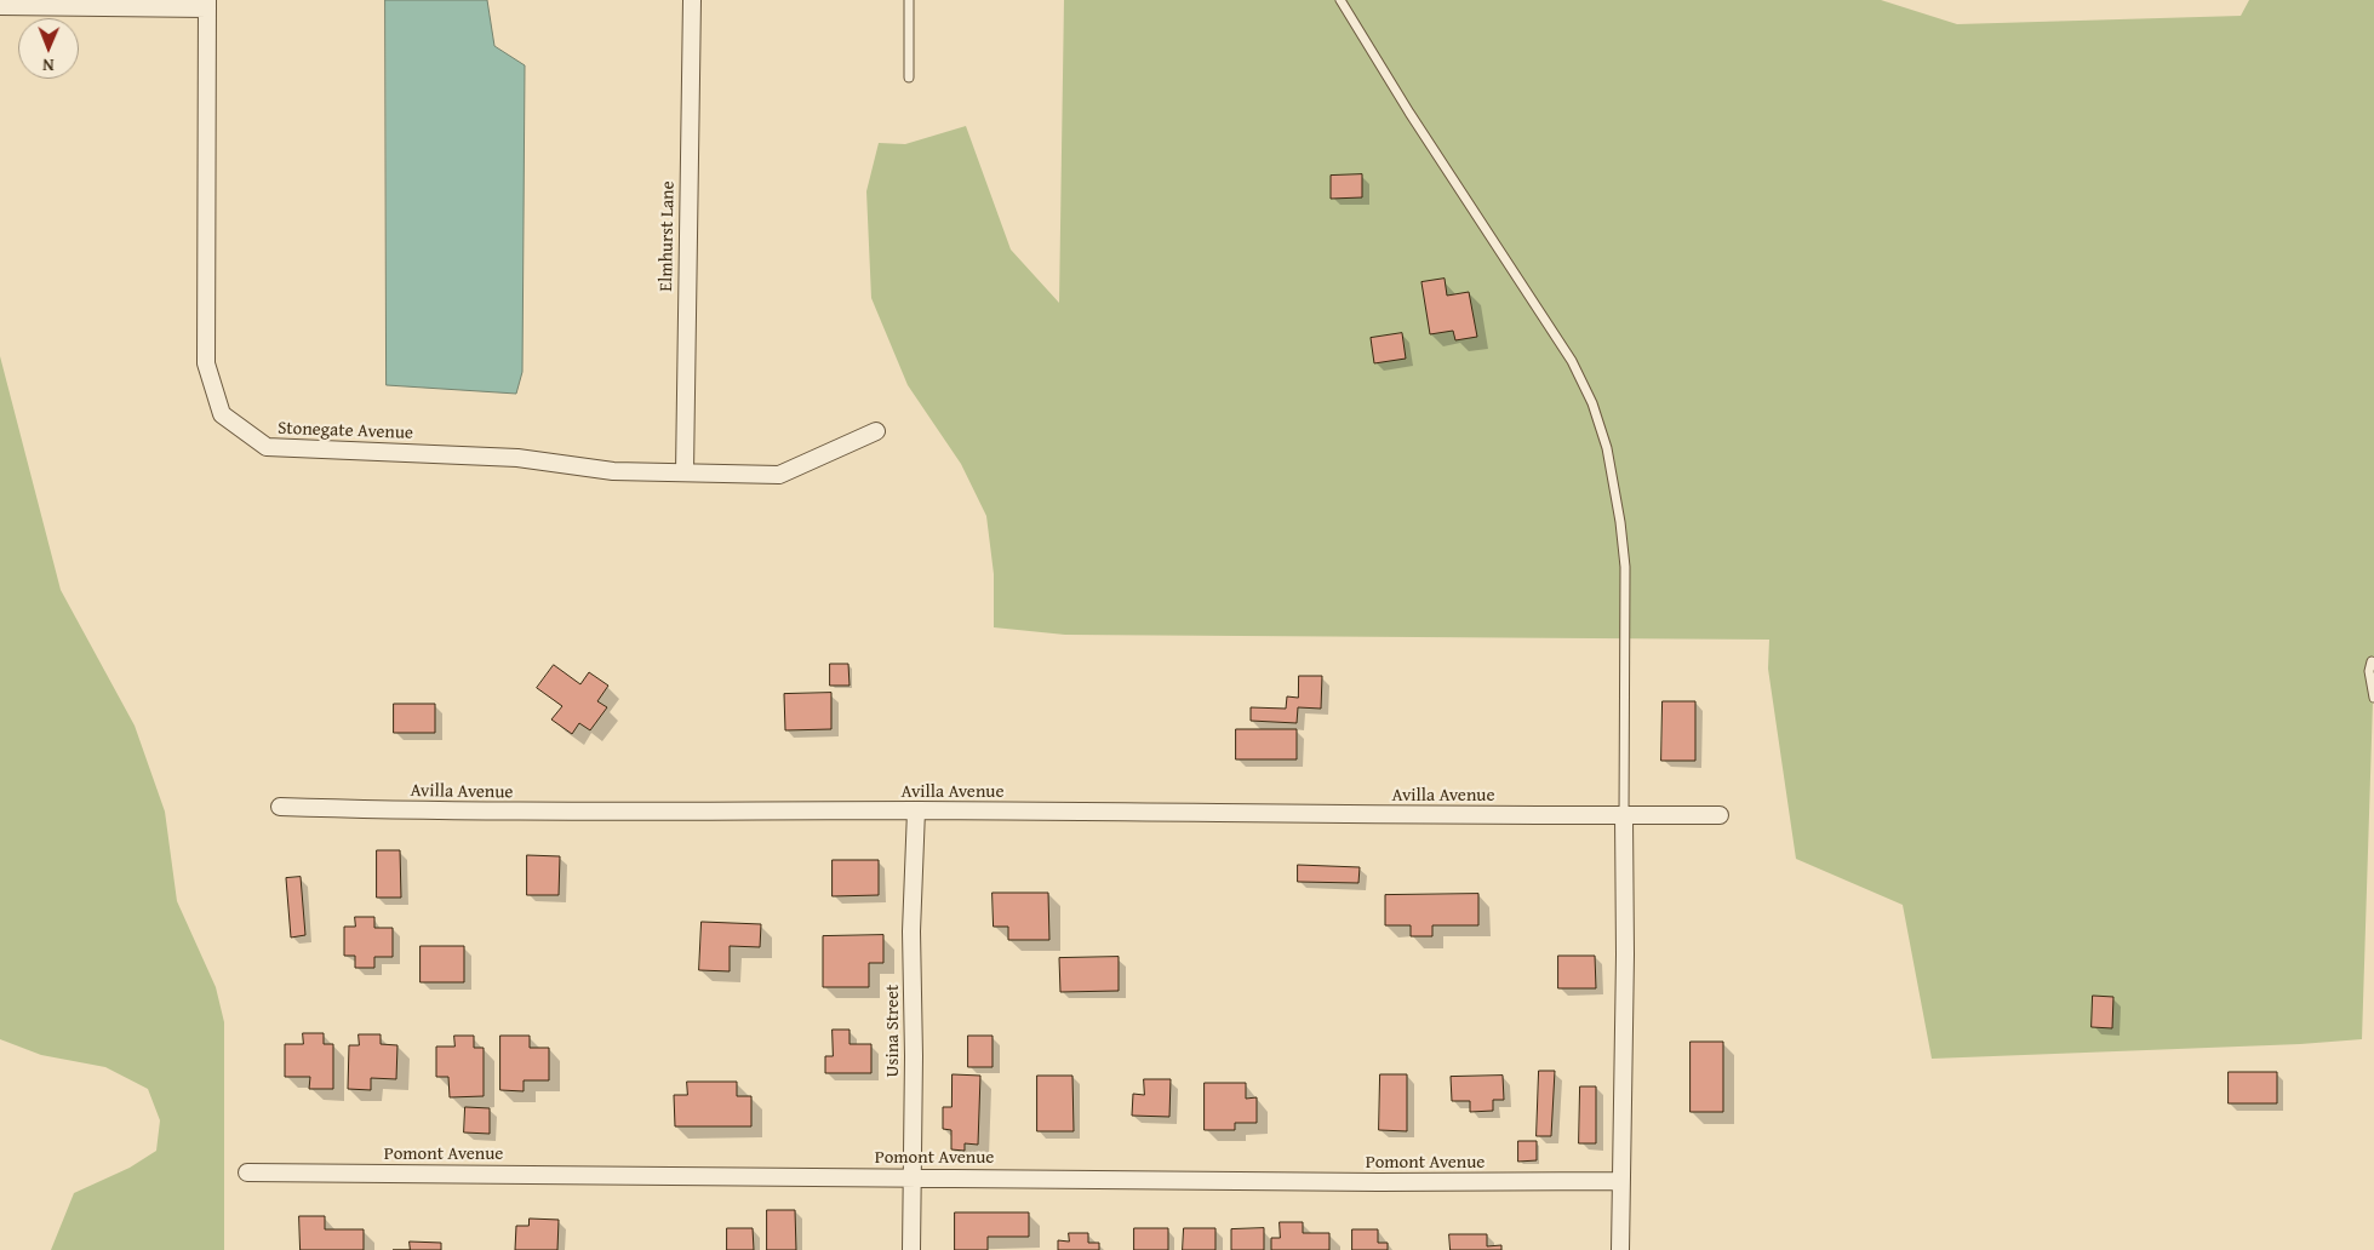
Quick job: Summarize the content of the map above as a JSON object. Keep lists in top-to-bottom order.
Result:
{
  "streets": {
    "street": [
      "Elmhurst Lane",
      "Stonegate Avenue",
      "Avilla Avenue",
      "Usina Street",
      "Pomont Avenue"
    ]
  },
  "crossings": [
    ["Elmhurst Lane", "Stonegate Avenue"],
    ["Avilla Avenue", "Usina Street"],
    ["Usina Street", "Pomont Avenue"]
  ],
  "north": "bottom"
}
